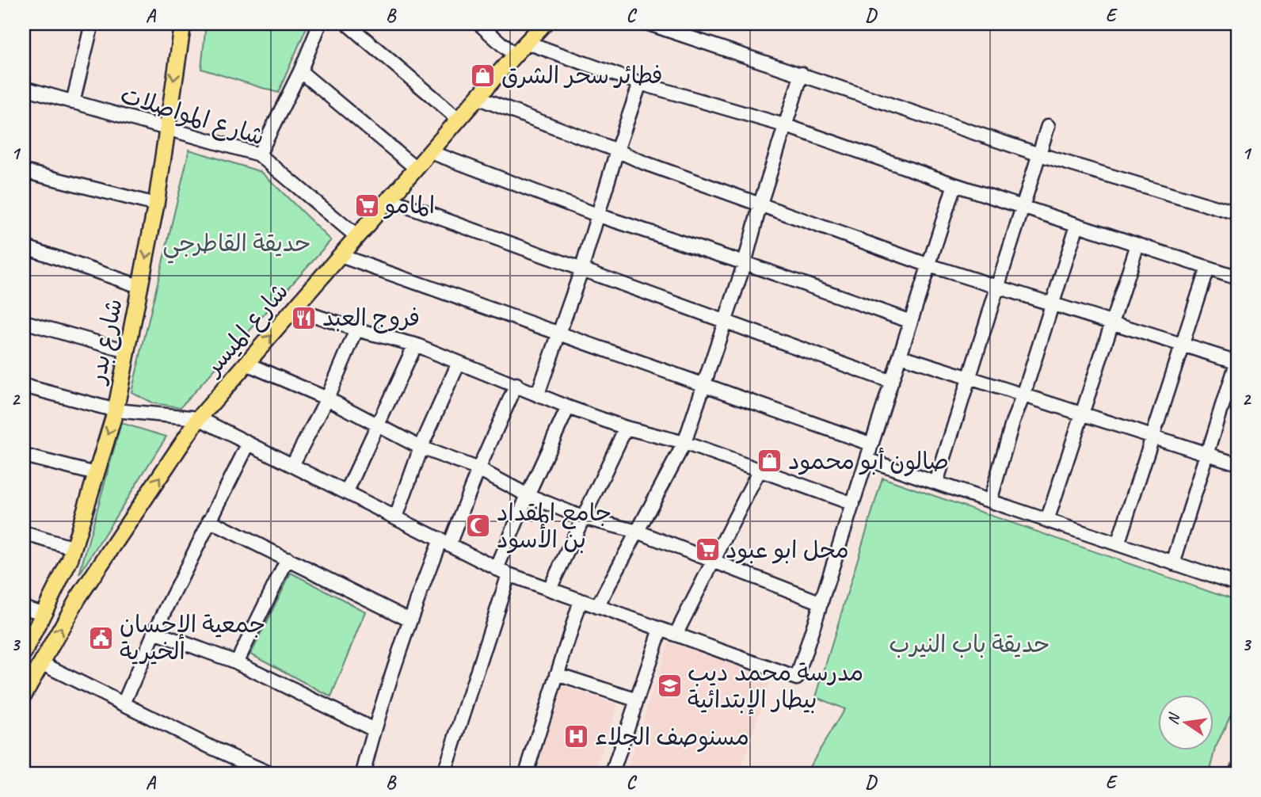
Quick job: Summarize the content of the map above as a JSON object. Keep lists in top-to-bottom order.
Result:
{
  "streets": {
    "main road": ["شارع الميسر", "شارع بدر"],
    "street": ["شارع المواصلات"]
  },
  "crossings": [
    ["شارع المواصلات", "شارع الميسر"],
    ["شارع المواصلات", "شارع بدر"]
  ],
  "one_way": ["شارع الميسر", "شارع بدر"],
  "parks": ["حديقة القاطرجي", "حديقة باب النيرب"],
  "places": {
    "shop": ["فطائر سحر الشرق", "صالون أبو محمود"],
    "supermarket": ["المامو", "محل ابو عبود"],
    "restaurant": ["فروج العبد"],
    "mosque": ["جامع المقداد بن الأسود"],
    "public building": ["جمعية الإحسان الخيرية"],
    "school or university": ["مدرسة محمد ديب بيطار الإبتدائية"],
    "hospital": ["مسنوصف الجلاء"]
  },
  "north": "left",
  "grid": {
    "columns": [
      "A",
      "B",
      "C",
      "D",
      "E"
    ],
    "rows": ["1", "2", "3"]
  }
}
